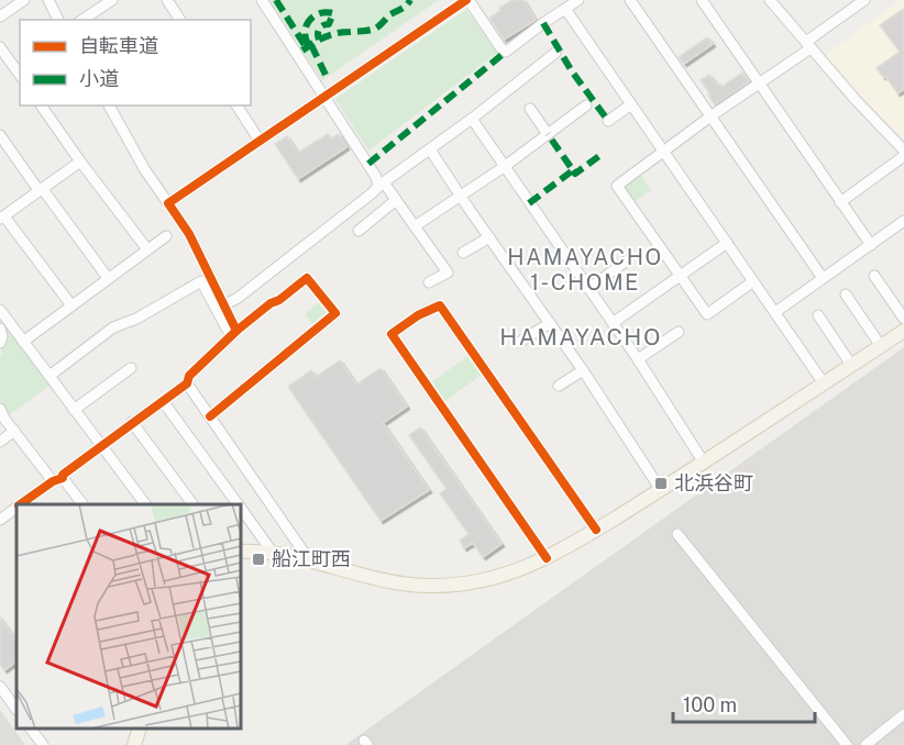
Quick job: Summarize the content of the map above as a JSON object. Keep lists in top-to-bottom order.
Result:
{
  "districts": ["HAMAYACHO 1-CHOME", "HAMAYACHO"],
  "places": {
    "transit": ["北浜谷町", "船江町西"]
  },
  "legend": ["自転車道", "小道"],
  "scale_bar": "100 m"
}
